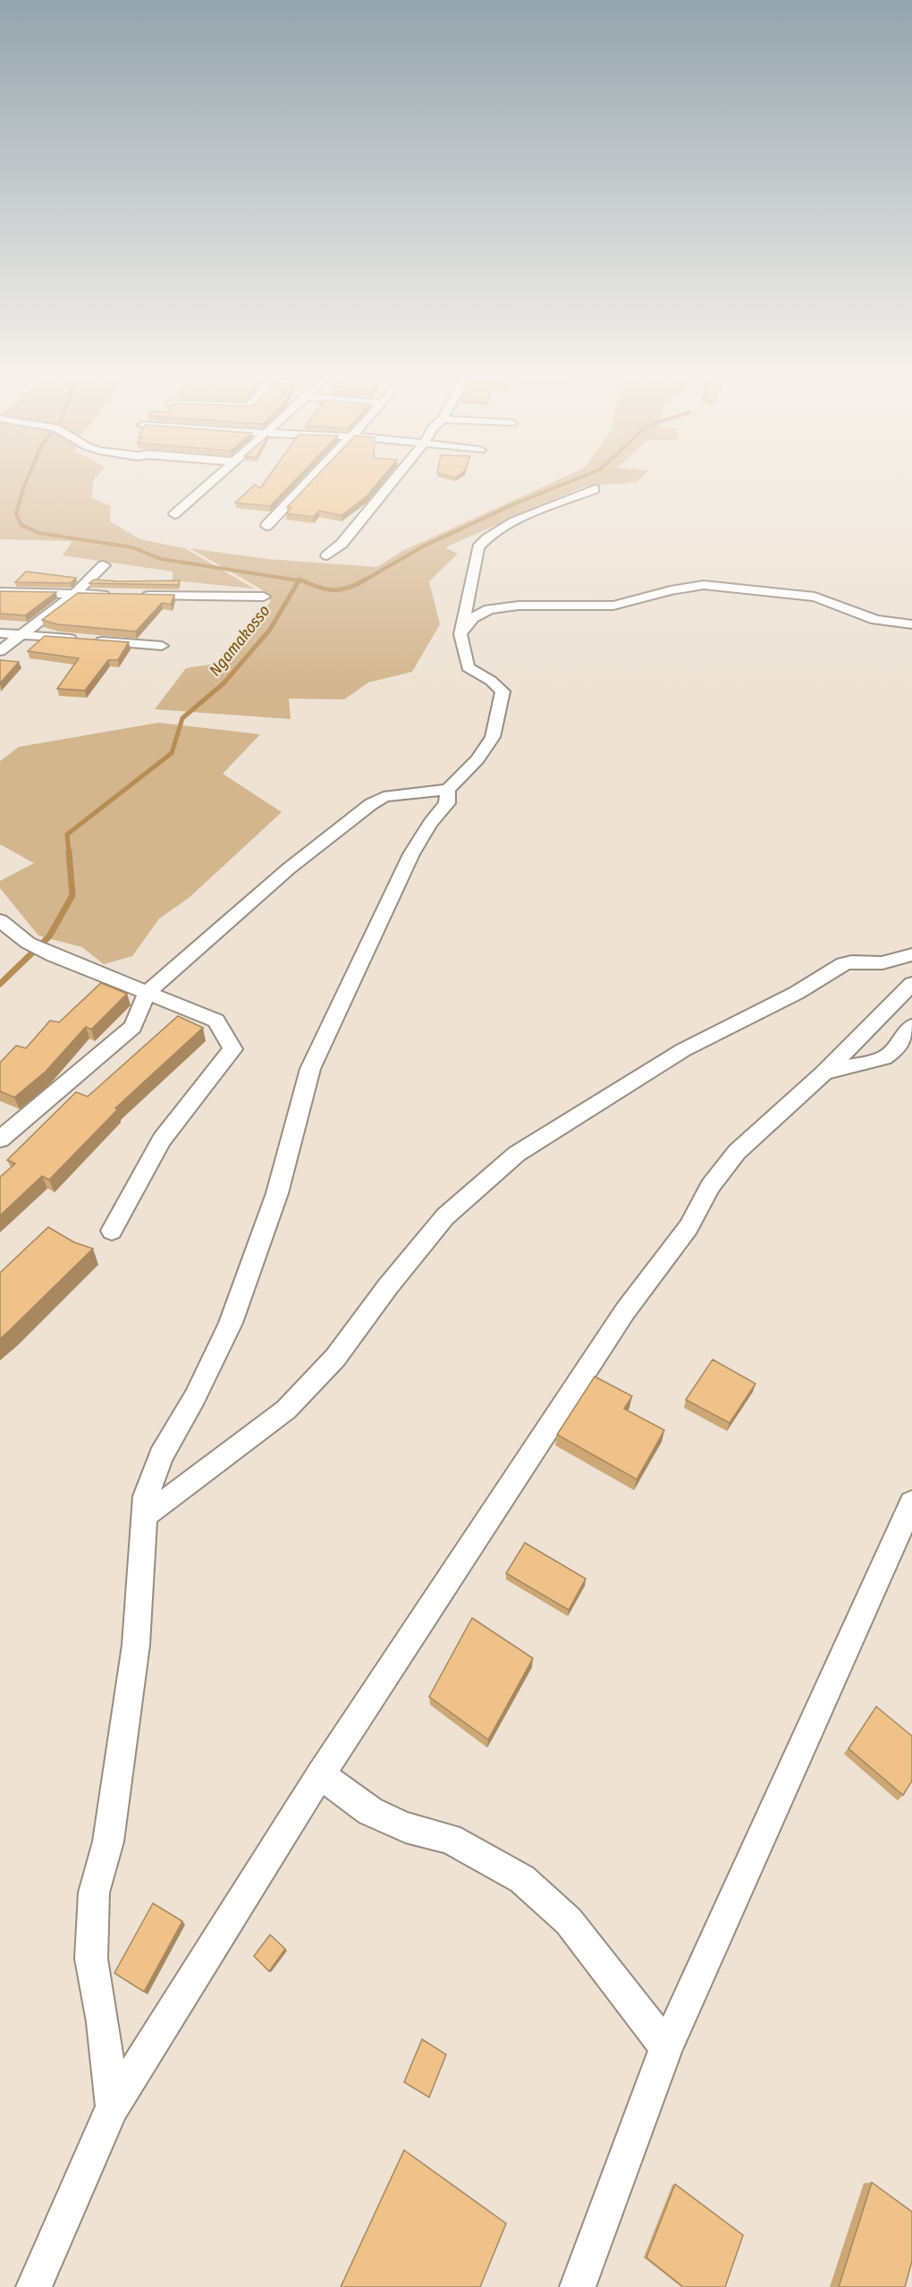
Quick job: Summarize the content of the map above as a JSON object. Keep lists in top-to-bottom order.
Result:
{
  "water": ["Ngamakosso"]
}
